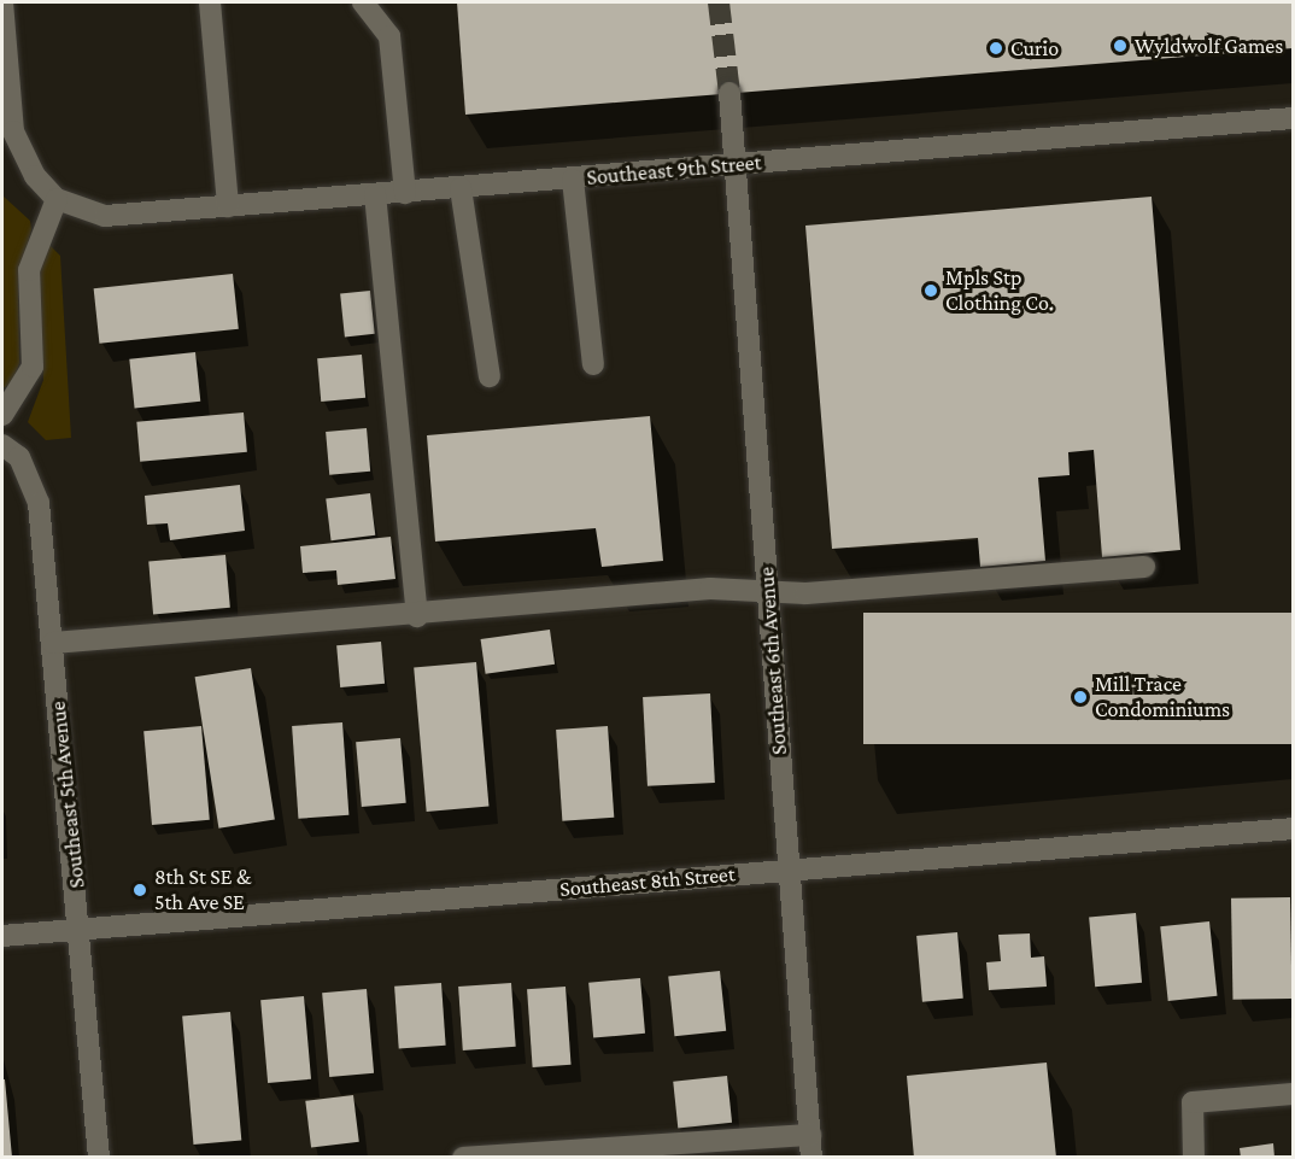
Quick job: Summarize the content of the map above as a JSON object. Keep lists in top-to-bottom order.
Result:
{
  "streets": {
    "street": [
      "Southeast 9th Street",
      "Southeast 6th Avenue",
      "Southeast 5th Avenue",
      "Southeast 8th Street"
    ]
  },
  "crossings": [
    ["Southeast 9th Street", "Southeast 6th Avenue"],
    ["Southeast 6th Avenue", "Southeast 8th Street"],
    ["Southeast 5th Avenue", "Southeast 8th Street"]
  ],
  "places": [
    "Wyldwolf Games",
    "Curio",
    "Mpls Stp Clothing Co.",
    "Mill Trace Condominiums",
    "8th St SE & 5th Ave SE"
  ]
}
